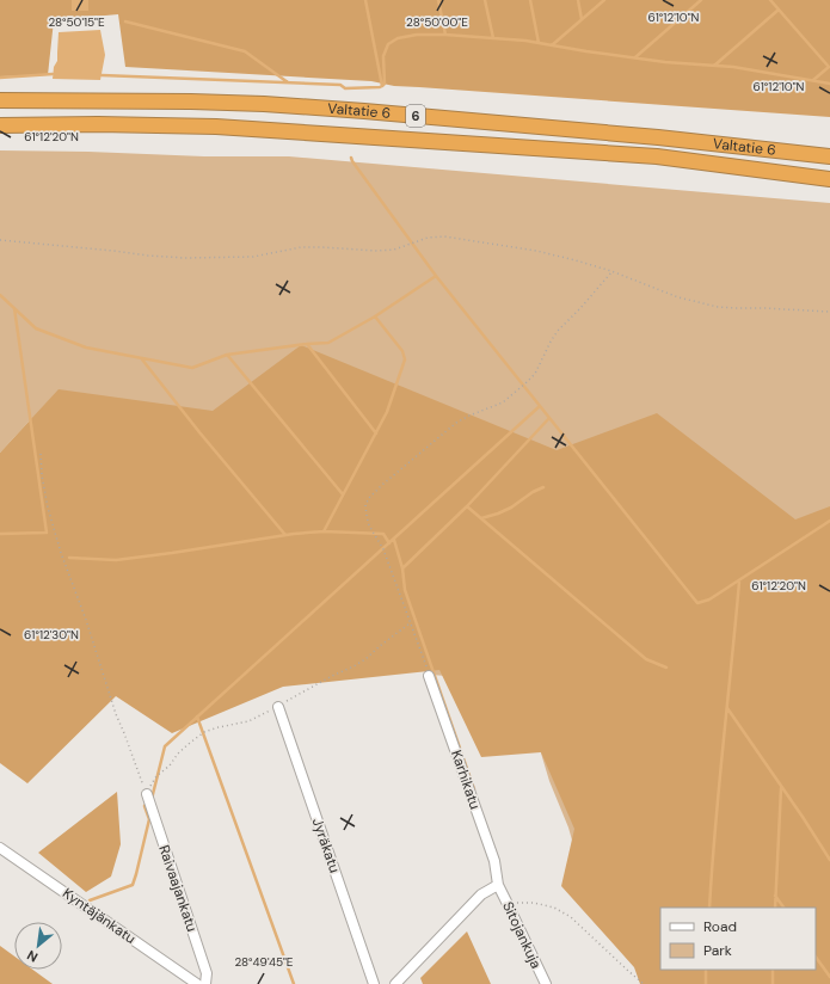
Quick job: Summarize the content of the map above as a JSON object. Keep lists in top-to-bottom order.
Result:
{
  "streets": {
    "highway": ["Valtatie 6", "6"],
    "street": [
      "Karhikatu",
      "Jyräkatu",
      "Raivaajankatu",
      "Kyntäjänkatu",
      "Sitojankuja"
    ]
  },
  "crossings": [
    ["Karhikatu", "Sitojankuja"]
  ],
  "legend": ["Road", "Park"],
  "north": "bottom left",
  "coordinates": [
    "61°12'10\"N",
    "28°50'15\"E",
    "28°50'00\"E",
    "61°12'20\"N",
    "61°12'30\"N",
    "28°49'45\"E"
  ]
}
